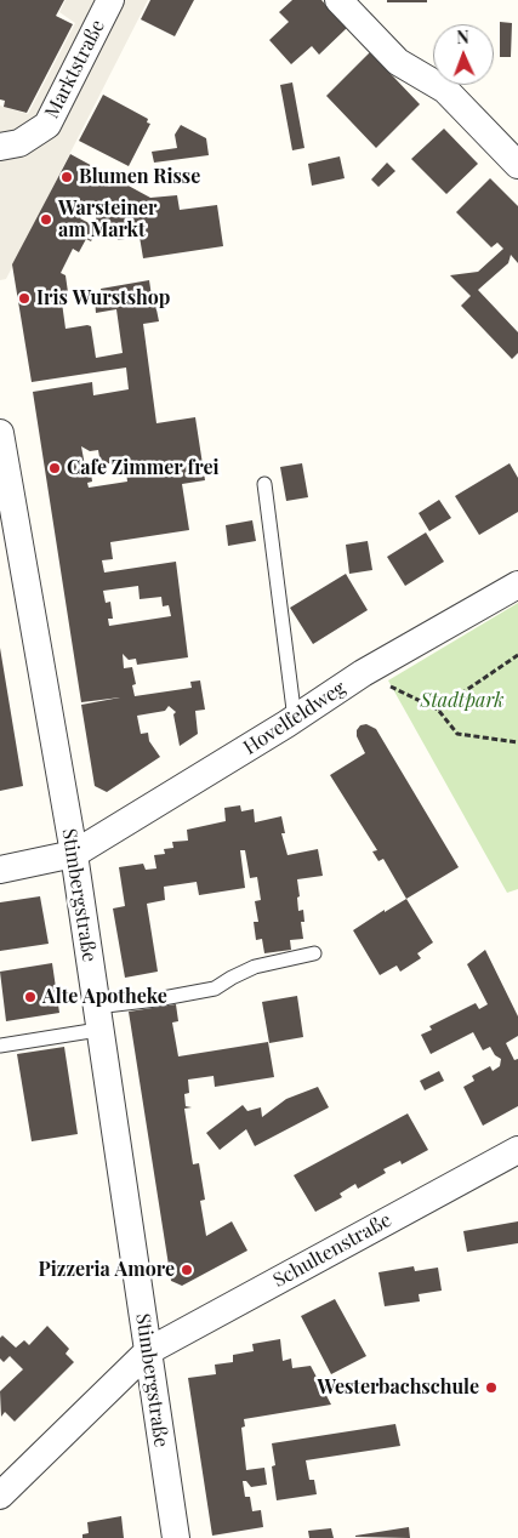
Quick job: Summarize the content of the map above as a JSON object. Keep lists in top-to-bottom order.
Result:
{
  "streets": {
    "street": [
      "Marktstraße",
      "Hovelfeldweg",
      "Stimbergstraße",
      "Schultenstraße"
    ]
  },
  "crossings": [
    ["Hovelfeldweg", "Stimbergstraße"],
    ["Stimbergstraße", "Schultenstraße"]
  ],
  "parks": ["Stadtpark"],
  "places": [
    "Blumen Risse",
    "Warsteiner am Markt",
    "Iris Wurstshop",
    "Cafe Zimmer frei",
    "Alte Apotheke",
    "Pizzeria Amore",
    "Westerbachschule"
  ],
  "north": "top"
}
